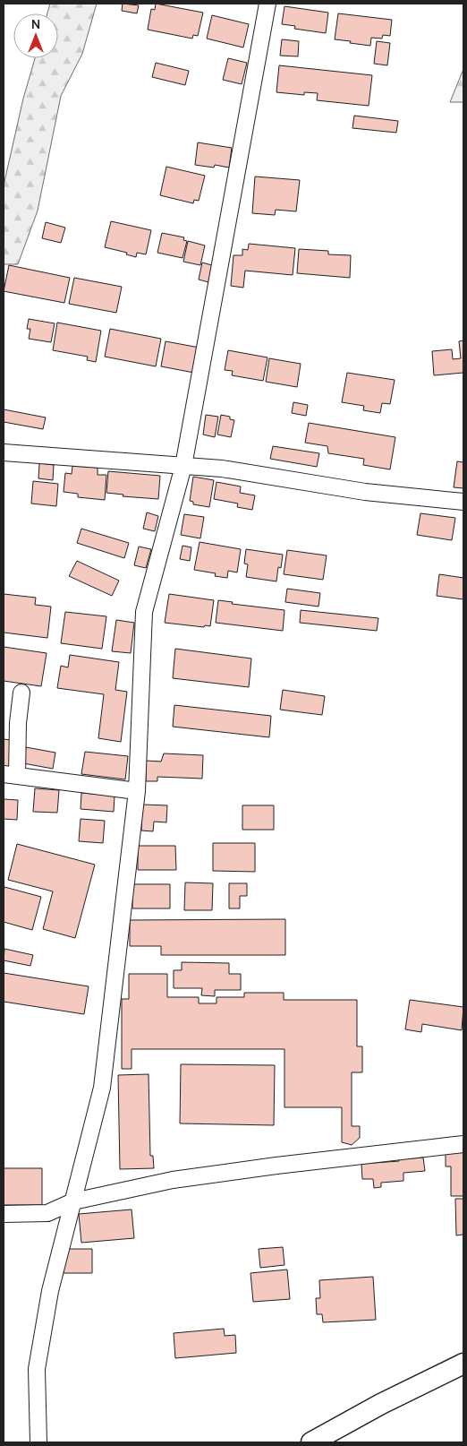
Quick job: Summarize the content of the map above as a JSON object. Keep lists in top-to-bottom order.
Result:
{
  "north": "top"
}
